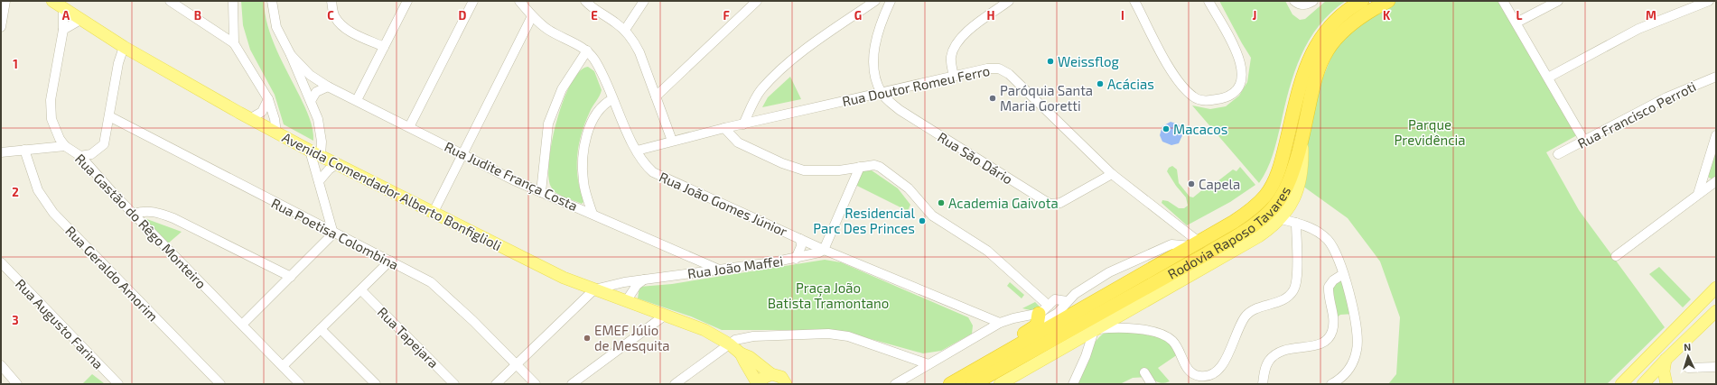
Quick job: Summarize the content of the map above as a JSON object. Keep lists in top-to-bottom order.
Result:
{
  "streets": {
    "highway": ["Rodovia Raposo Tavares"],
    "main road": ["Avenida Comendador Alberto Bonfiglioli"],
    "street": [
      "Rua Doutor Romeu Ferro",
      "Rua Francisco Perroti",
      "Rua São Dário",
      "Rua Judite França Costa",
      "Rua João Gomes Júnior",
      "Rua Gastão do Rêgo Monteiro",
      "Rua Poetisa Colombina",
      "Rua João Maffei",
      "Rua Geraldo Amorim",
      "Rua Augusto Farina",
      "Rua Tapejara"
    ]
  },
  "crossings": [
    ["Rua Doutor Romeu Ferro", "Rua São Dário"],
    ["Rua Doutor Romeu Ferro", "Rua João Gomes Júnior"],
    ["Rua Doutor Romeu Ferro", "Rodovia Raposo Tavares"],
    ["Rua Judite França Costa", "Rua João Maffei"],
    ["Avenida Comendador Alberto Bonfiglioli", "Rua Gastão do Rêgo Monteiro"],
    ["Avenida Comendador Alberto Bonfiglioli", "Rua João Maffei"],
    ["Rua João Gomes Júnior", "Rua João Maffei"]
  ],
  "parks": ["Parque Previdência", "Praça João Batista Tramontano"],
  "places": [
    "Weissflog",
    "Acácias",
    "Paróquia Santa Maria Goretti",
    "Macacos",
    "Capela",
    "Academia Gaivota",
    "Residencial Parc Des Princes",
    "EMEF Júlio de Mesquita"
  ],
  "north": "top",
  "grid": {
    "columns": [
      "A",
      "B",
      "C",
      "D",
      "E",
      "F",
      "G",
      "H",
      "I",
      "J",
      "K",
      "L",
      "M"
    ],
    "rows": ["1", "2", "3"]
  }
}
